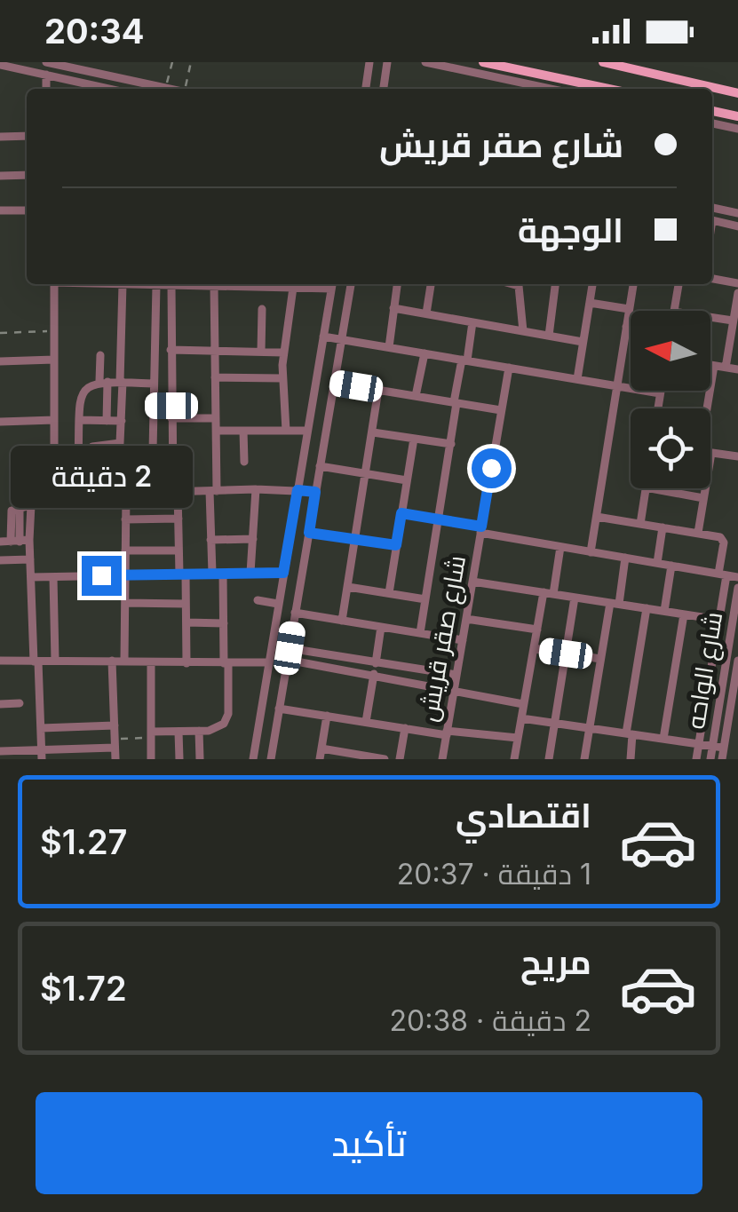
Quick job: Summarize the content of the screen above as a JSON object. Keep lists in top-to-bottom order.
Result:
{
  "streets": {
    "street": ["شارع صقر قريش", "شارع الواحه"]
  },
  "north": "left",
  "page": {
    "status": "20:34",
    "banner": ["شارع صقر قريش", "الوجهة"],
    "bubble": "2 دقيقة",
    "list": [
      {
        "name": "اقتصادي",
        "note": "1 دقيقة · 20:37",
        "value": "$1.27"
      },
      {
        "name": "مريح",
        "note": "2 دقيقة · 20:38",
        "value": "$1.72"
      }
    ],
    "buttons": "تأكيد"
  }
}
